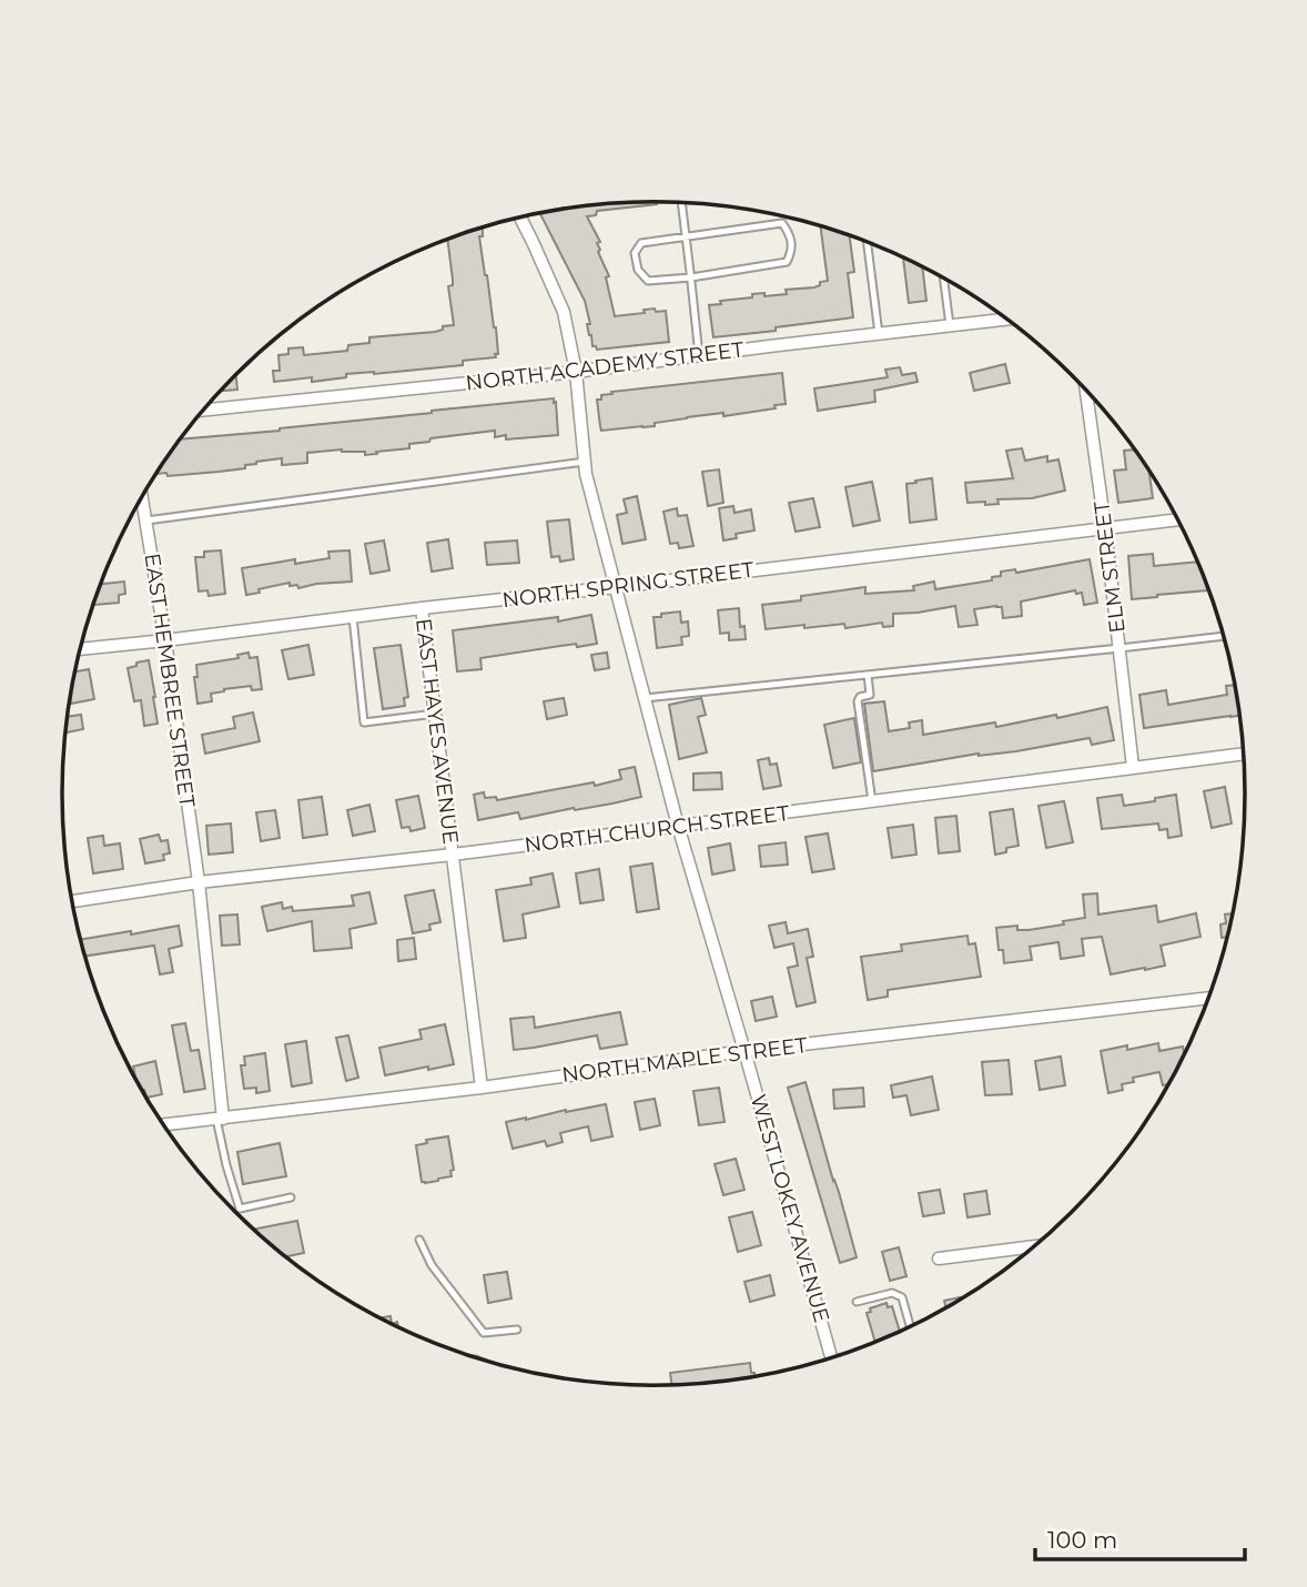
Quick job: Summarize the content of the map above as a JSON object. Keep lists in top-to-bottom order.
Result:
{
  "streets": {
    "street": [
      "NORTH ACADEMY STREET",
      "ELM STREET",
      "NORTH SPRING STREET",
      "EAST HEMBREE STREET",
      "EAST HAYES AVENUE",
      "NORTH CHURCH STREET",
      "NORTH MAPLE STREET",
      "WEST LOKEY AVENUE"
    ]
  },
  "crossings": [
    ["NORTH ACADEMY STREET", "WEST LOKEY AVENUE"],
    ["ELM STREET", "NORTH SPRING STREET"],
    ["ELM STREET", "NORTH CHURCH STREET"],
    ["NORTH SPRING STREET", "EAST HEMBREE STREET"],
    ["NORTH SPRING STREET", "EAST HAYES AVENUE"],
    ["NORTH SPRING STREET", "WEST LOKEY AVENUE"],
    ["EAST HEMBREE STREET", "NORTH CHURCH STREET"],
    ["EAST HEMBREE STREET", "NORTH MAPLE STREET"],
    ["EAST HAYES AVENUE", "NORTH CHURCH STREET"],
    ["EAST HAYES AVENUE", "NORTH MAPLE STREET"],
    ["NORTH CHURCH STREET", "WEST LOKEY AVENUE"],
    ["NORTH MAPLE STREET", "WEST LOKEY AVENUE"]
  ],
  "scale_bar": "100 m"
}
